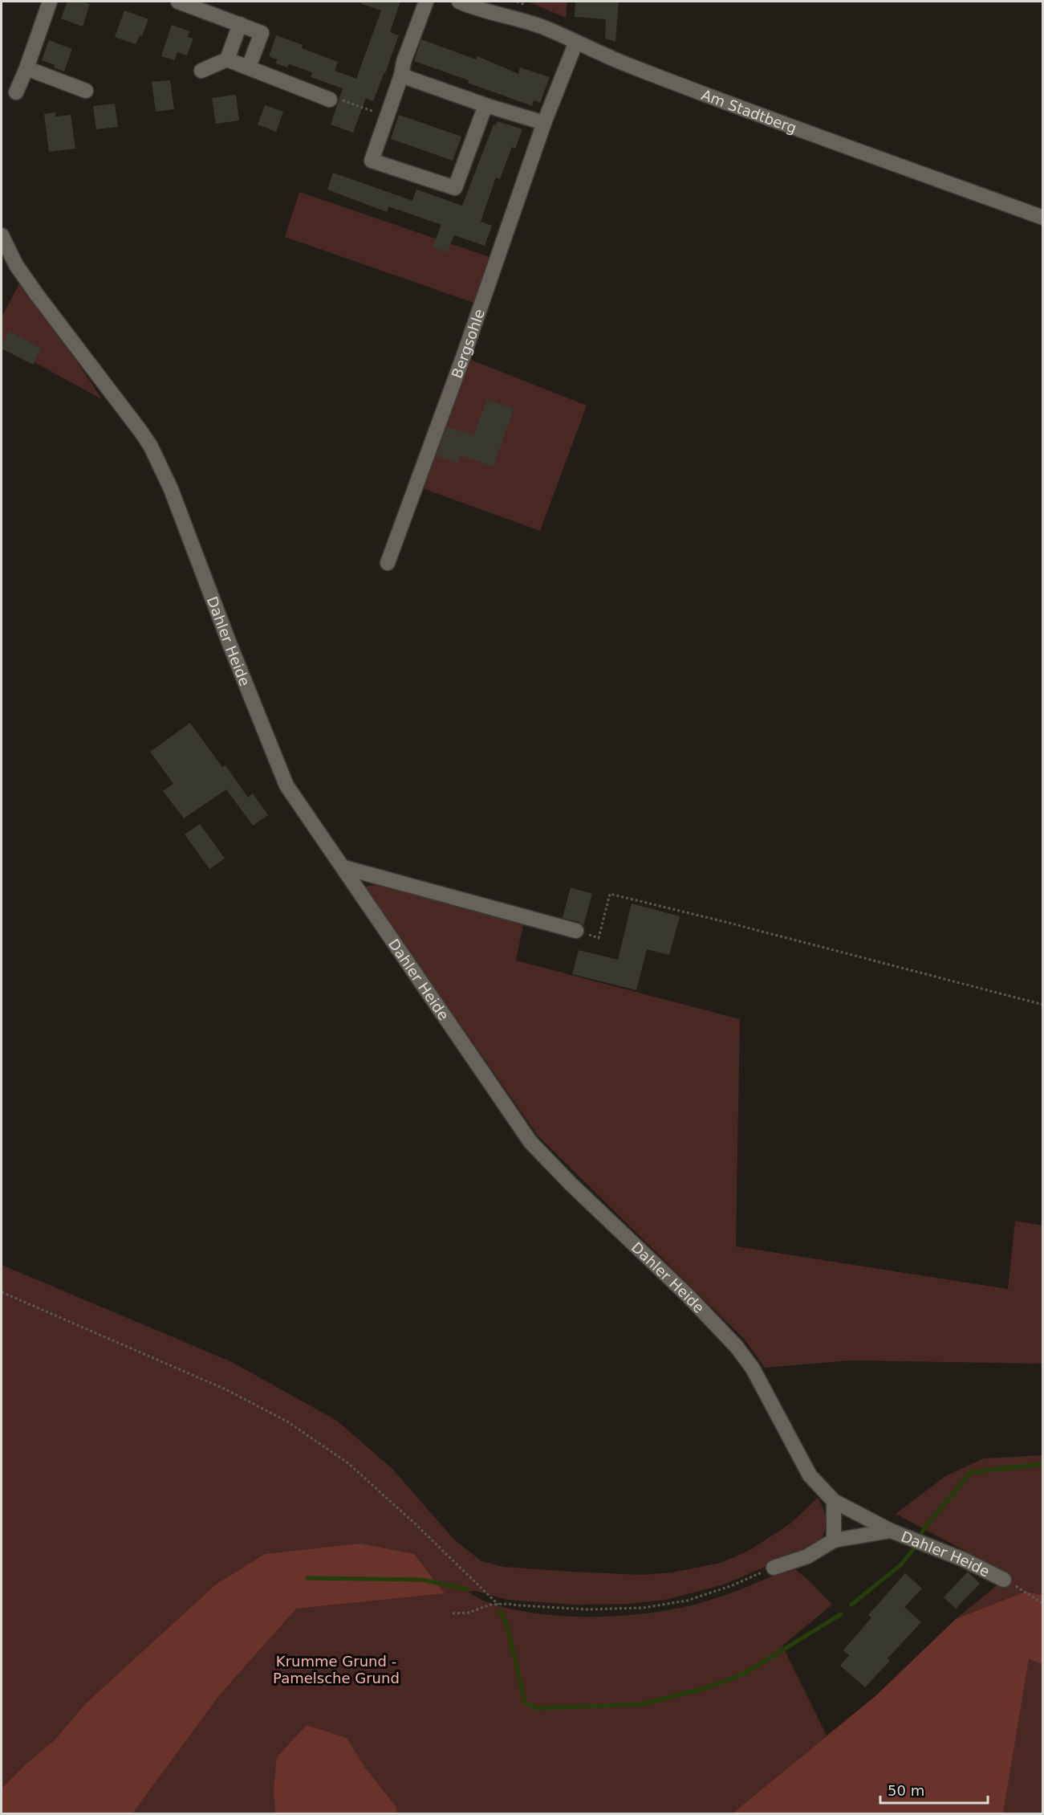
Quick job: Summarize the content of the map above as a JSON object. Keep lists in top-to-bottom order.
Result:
{
  "streets": {
    "street": ["Am Stadtberg", "Bergsohle", "Dahler Heide"]
  },
  "crossings": [
    ["Am Stadtberg", "Bergsohle"]
  ],
  "parks": ["Krumme Grund - Pamelsche Grund"],
  "scale_bar": "50 m"
}
